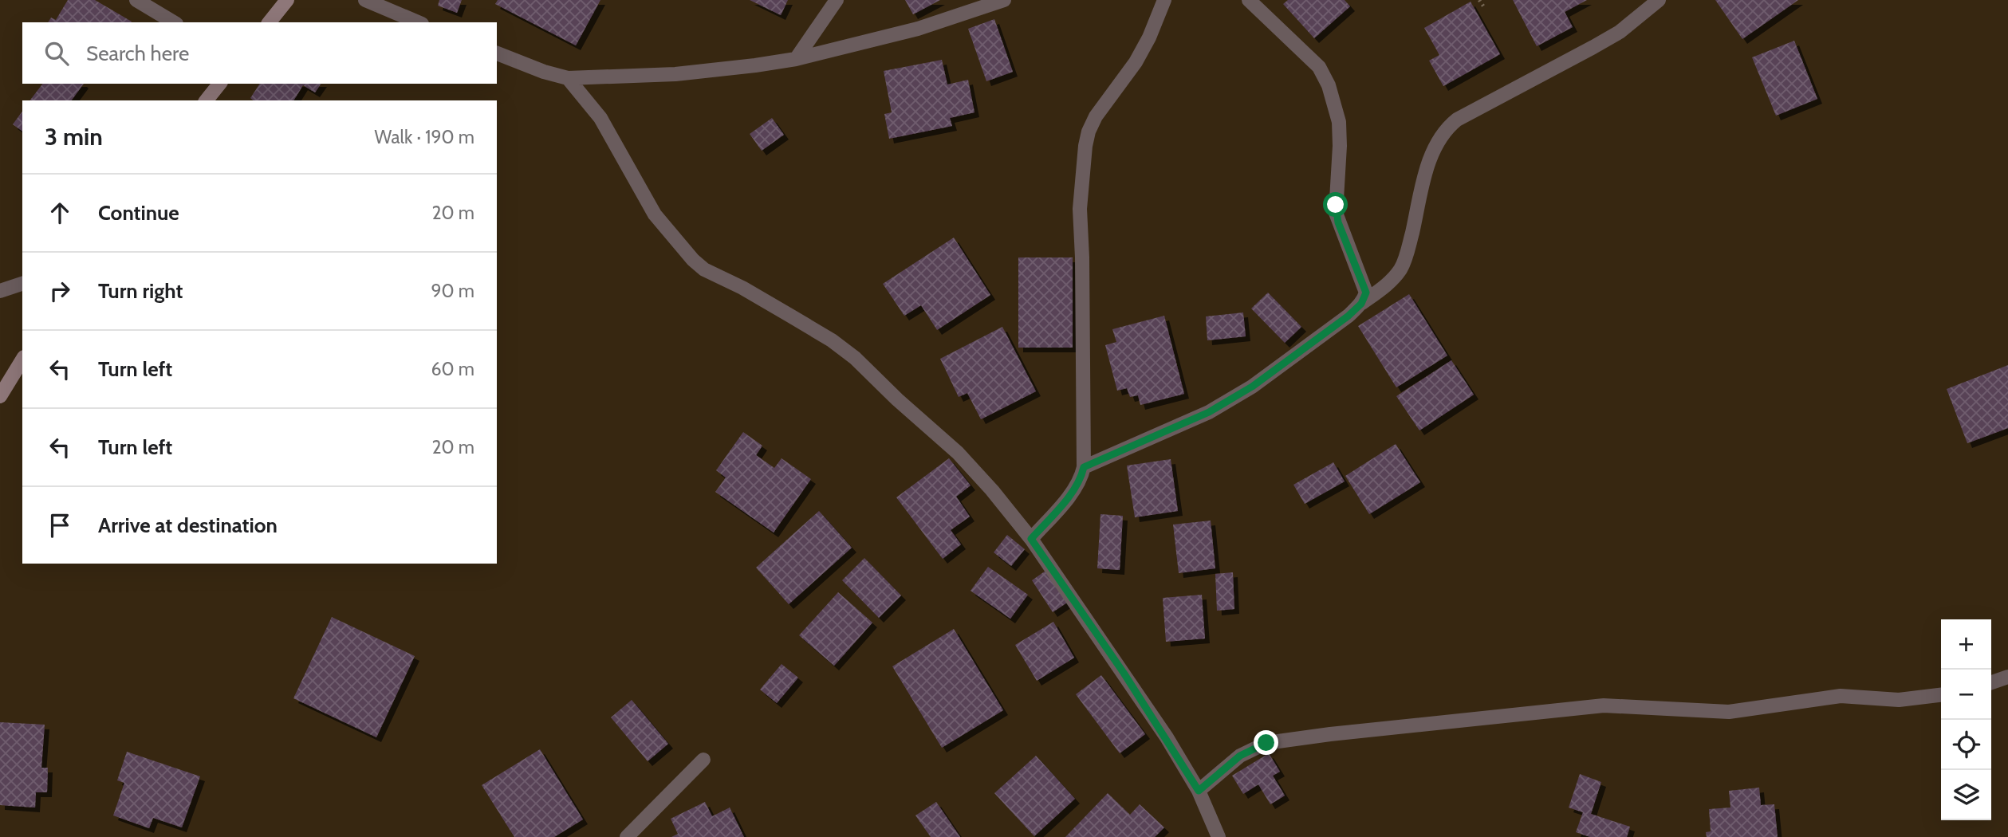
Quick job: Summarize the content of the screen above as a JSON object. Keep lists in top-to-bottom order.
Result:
{
  "page": {
    "search": "Search here",
    "heading": ["3 min", "Walk · 190 m"],
    "list": [
      ["Continue", "20 m"],
      ["Turn right", "90 m"],
      ["Turn left", "60 m"],
      ["Turn left", "20 m"],
      "Arrive at destination"
    ],
    "map_buttons": ["+", "−"]
  }
}
